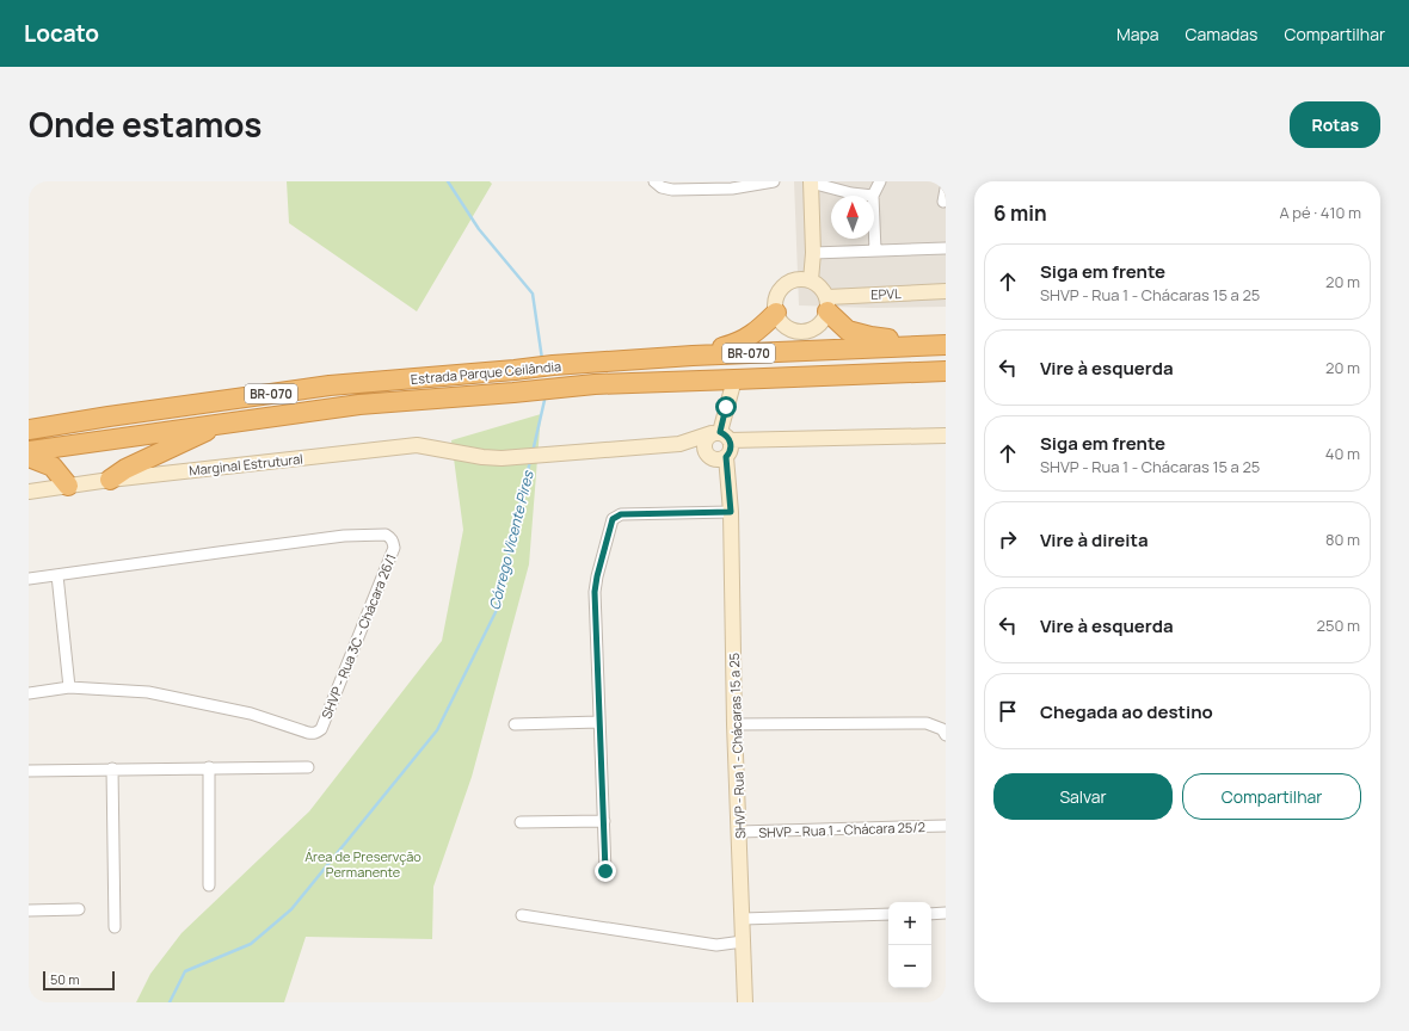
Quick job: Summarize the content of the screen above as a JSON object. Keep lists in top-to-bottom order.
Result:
{
  "streets": {
    "highway": ["BR-070", "Estrada Parque Ceilândia"],
    "street": [
      "EPVL",
      "Marginal Estrutural",
      "SHVP - Rua 3C - Chácara 26/1",
      "SHVP - Rua 1 - Chácaras 15 a 25",
      "SHVP - Rua 1 - Chácara 25/2"
    ]
  },
  "crossings": [
    ["SHVP - Rua 1 - Chácaras 15 a 25", "SHVP - Rua 1 - Chácara 25/2"]
  ],
  "water": ["Córrego Vicente Pires"],
  "parks": ["Área de Preservção Permanente"],
  "scale_bar": "50 m",
  "north": "top",
  "page": {
    "header": "Locato",
    "nav": ["Mapa", "Camadas", "Compartilhar"],
    "title": "Onde estamos",
    "buttons": [
      "Rotas",
      ["Salvar", "Compartilhar"]
    ],
    "heading": ["6 min", "A pé · 410 m"],
    "list": [
      ["Siga em frente", "SHVP - Rua 1 - Chácaras 15 a 25", "20 m"],
      ["Vire à esquerda", "20 m"],
      ["Siga em frente", "SHVP - Rua 1 - Chácaras 15 a 25", "40 m"],
      ["Vire à direita", "80 m"],
      ["Vire à esquerda", "250 m"],
      "Chegada ao destino"
    ],
    "map_buttons": ["+", "−"],
    "scale": "50 m"
  }
}
